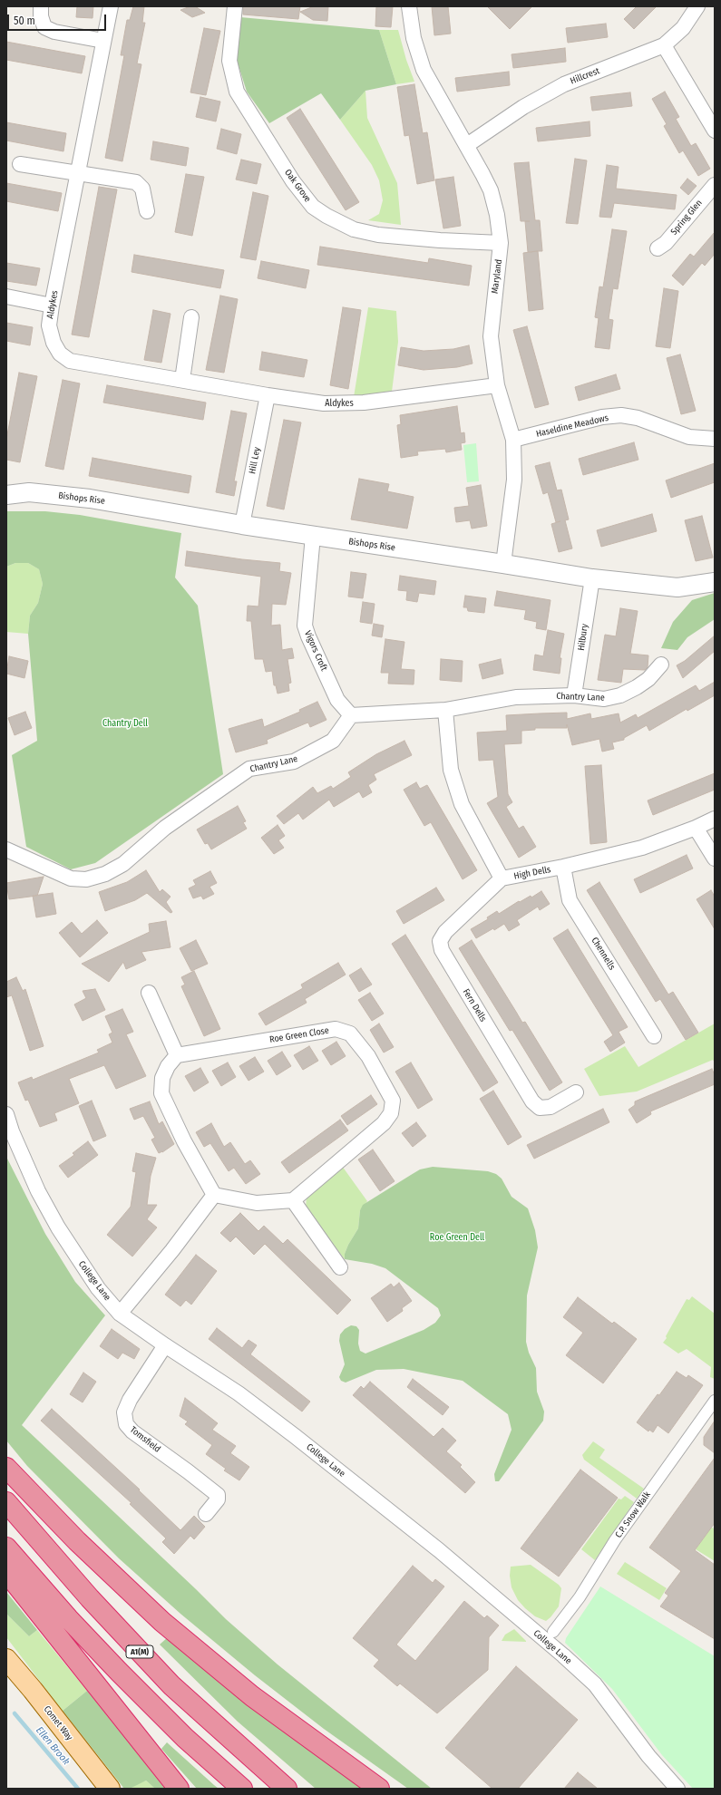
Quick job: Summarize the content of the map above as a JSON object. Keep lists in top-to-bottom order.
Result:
{
  "streets": {
    "highway": ["A1(M)"],
    "main road": ["Comet Way"],
    "street": [
      "Hillcrest",
      "Oak Grove",
      "Spring Glen",
      "Maryland",
      "Aldykes",
      "Haseldine Meadows",
      "Hill Ley",
      "Bishops Rise",
      "Hilbury",
      "Vigors Croft",
      "Chantry Lane",
      "High Dells",
      "Chennells",
      "Fern Dells",
      "Roe Green Close",
      "College Lane",
      "Tomsfield",
      "C.P. Snow Walk"
    ]
  },
  "crossings": [
    ["Hillcrest", "Maryland"],
    ["Oak Grove", "Maryland"],
    ["Maryland", "Aldykes"],
    ["Maryland", "Haseldine Meadows"],
    ["Maryland", "Bishops Rise"],
    ["Aldykes", "Hill Ley"],
    ["Hill Ley", "Bishops Rise"],
    ["Bishops Rise", "Hilbury"],
    ["Bishops Rise", "Vigors Croft"],
    ["Hilbury", "Chantry Lane"],
    ["Vigors Croft", "Chantry Lane"],
    ["Chantry Lane", "High Dells"],
    ["High Dells", "Chennells"],
    ["High Dells", "Fern Dells"],
    ["College Lane", "Tomsfield"]
  ],
  "water": ["Ellen Brook"],
  "parks": ["Chantry Dell", "Roe Green Dell"],
  "scale_bar": "50 m"
}
